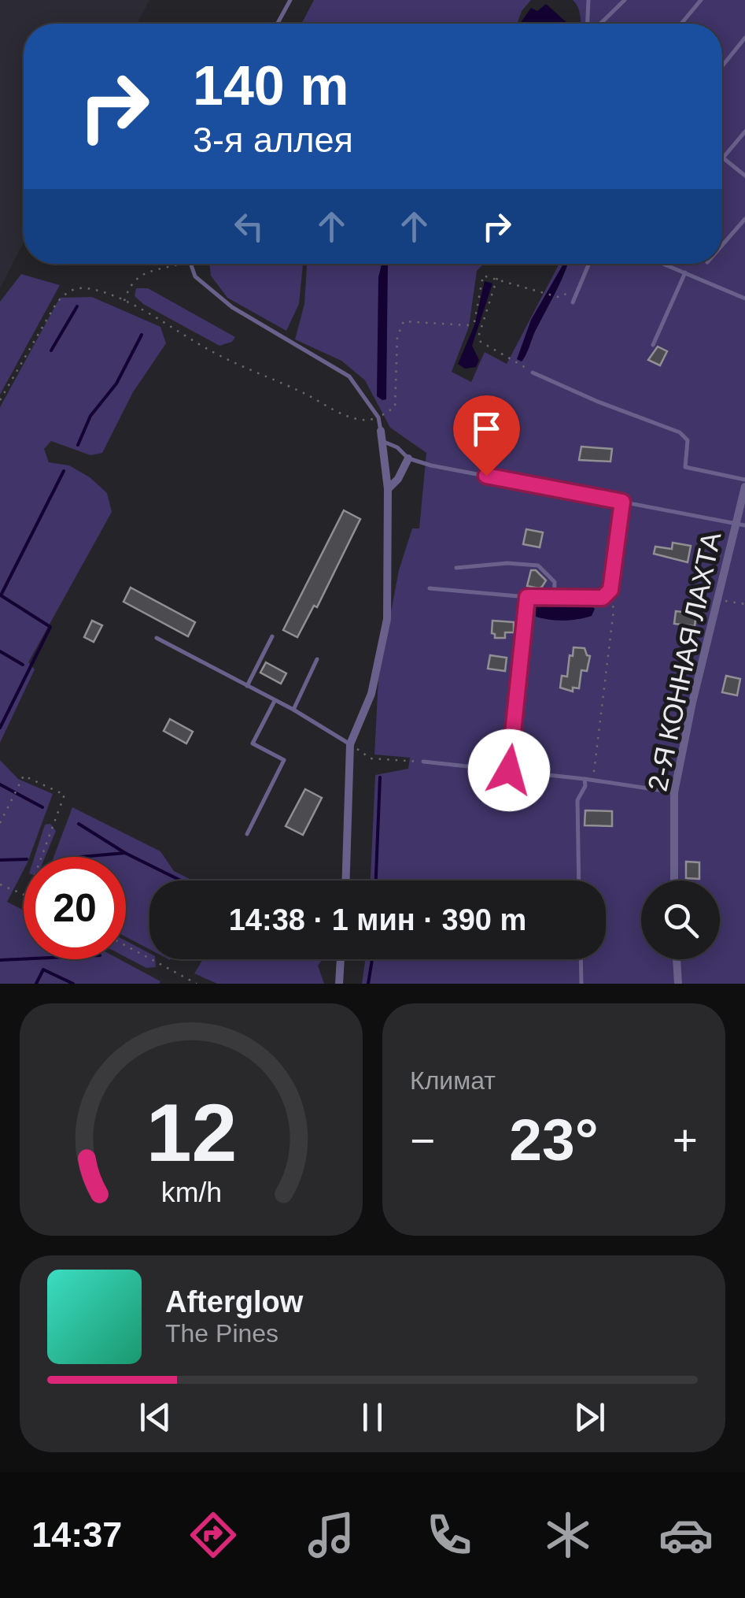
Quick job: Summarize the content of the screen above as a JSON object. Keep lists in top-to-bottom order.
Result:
{
  "streets": {
    "street": ["2-Я КОННАЯ ЛАХТА"]
  },
  "page": {
    "turn": ["140 m", "3-я аллея"],
    "limit": "20",
    "trip": "14:38 · 1 мин · 390 m",
    "tile": "Климат",
    "heat": ["−", "23°", "+"],
    "song": ["Afterglow", "The Pines"],
    "tabs": "14:37",
    "gauge": ["12", "km/h"]
  }
}
